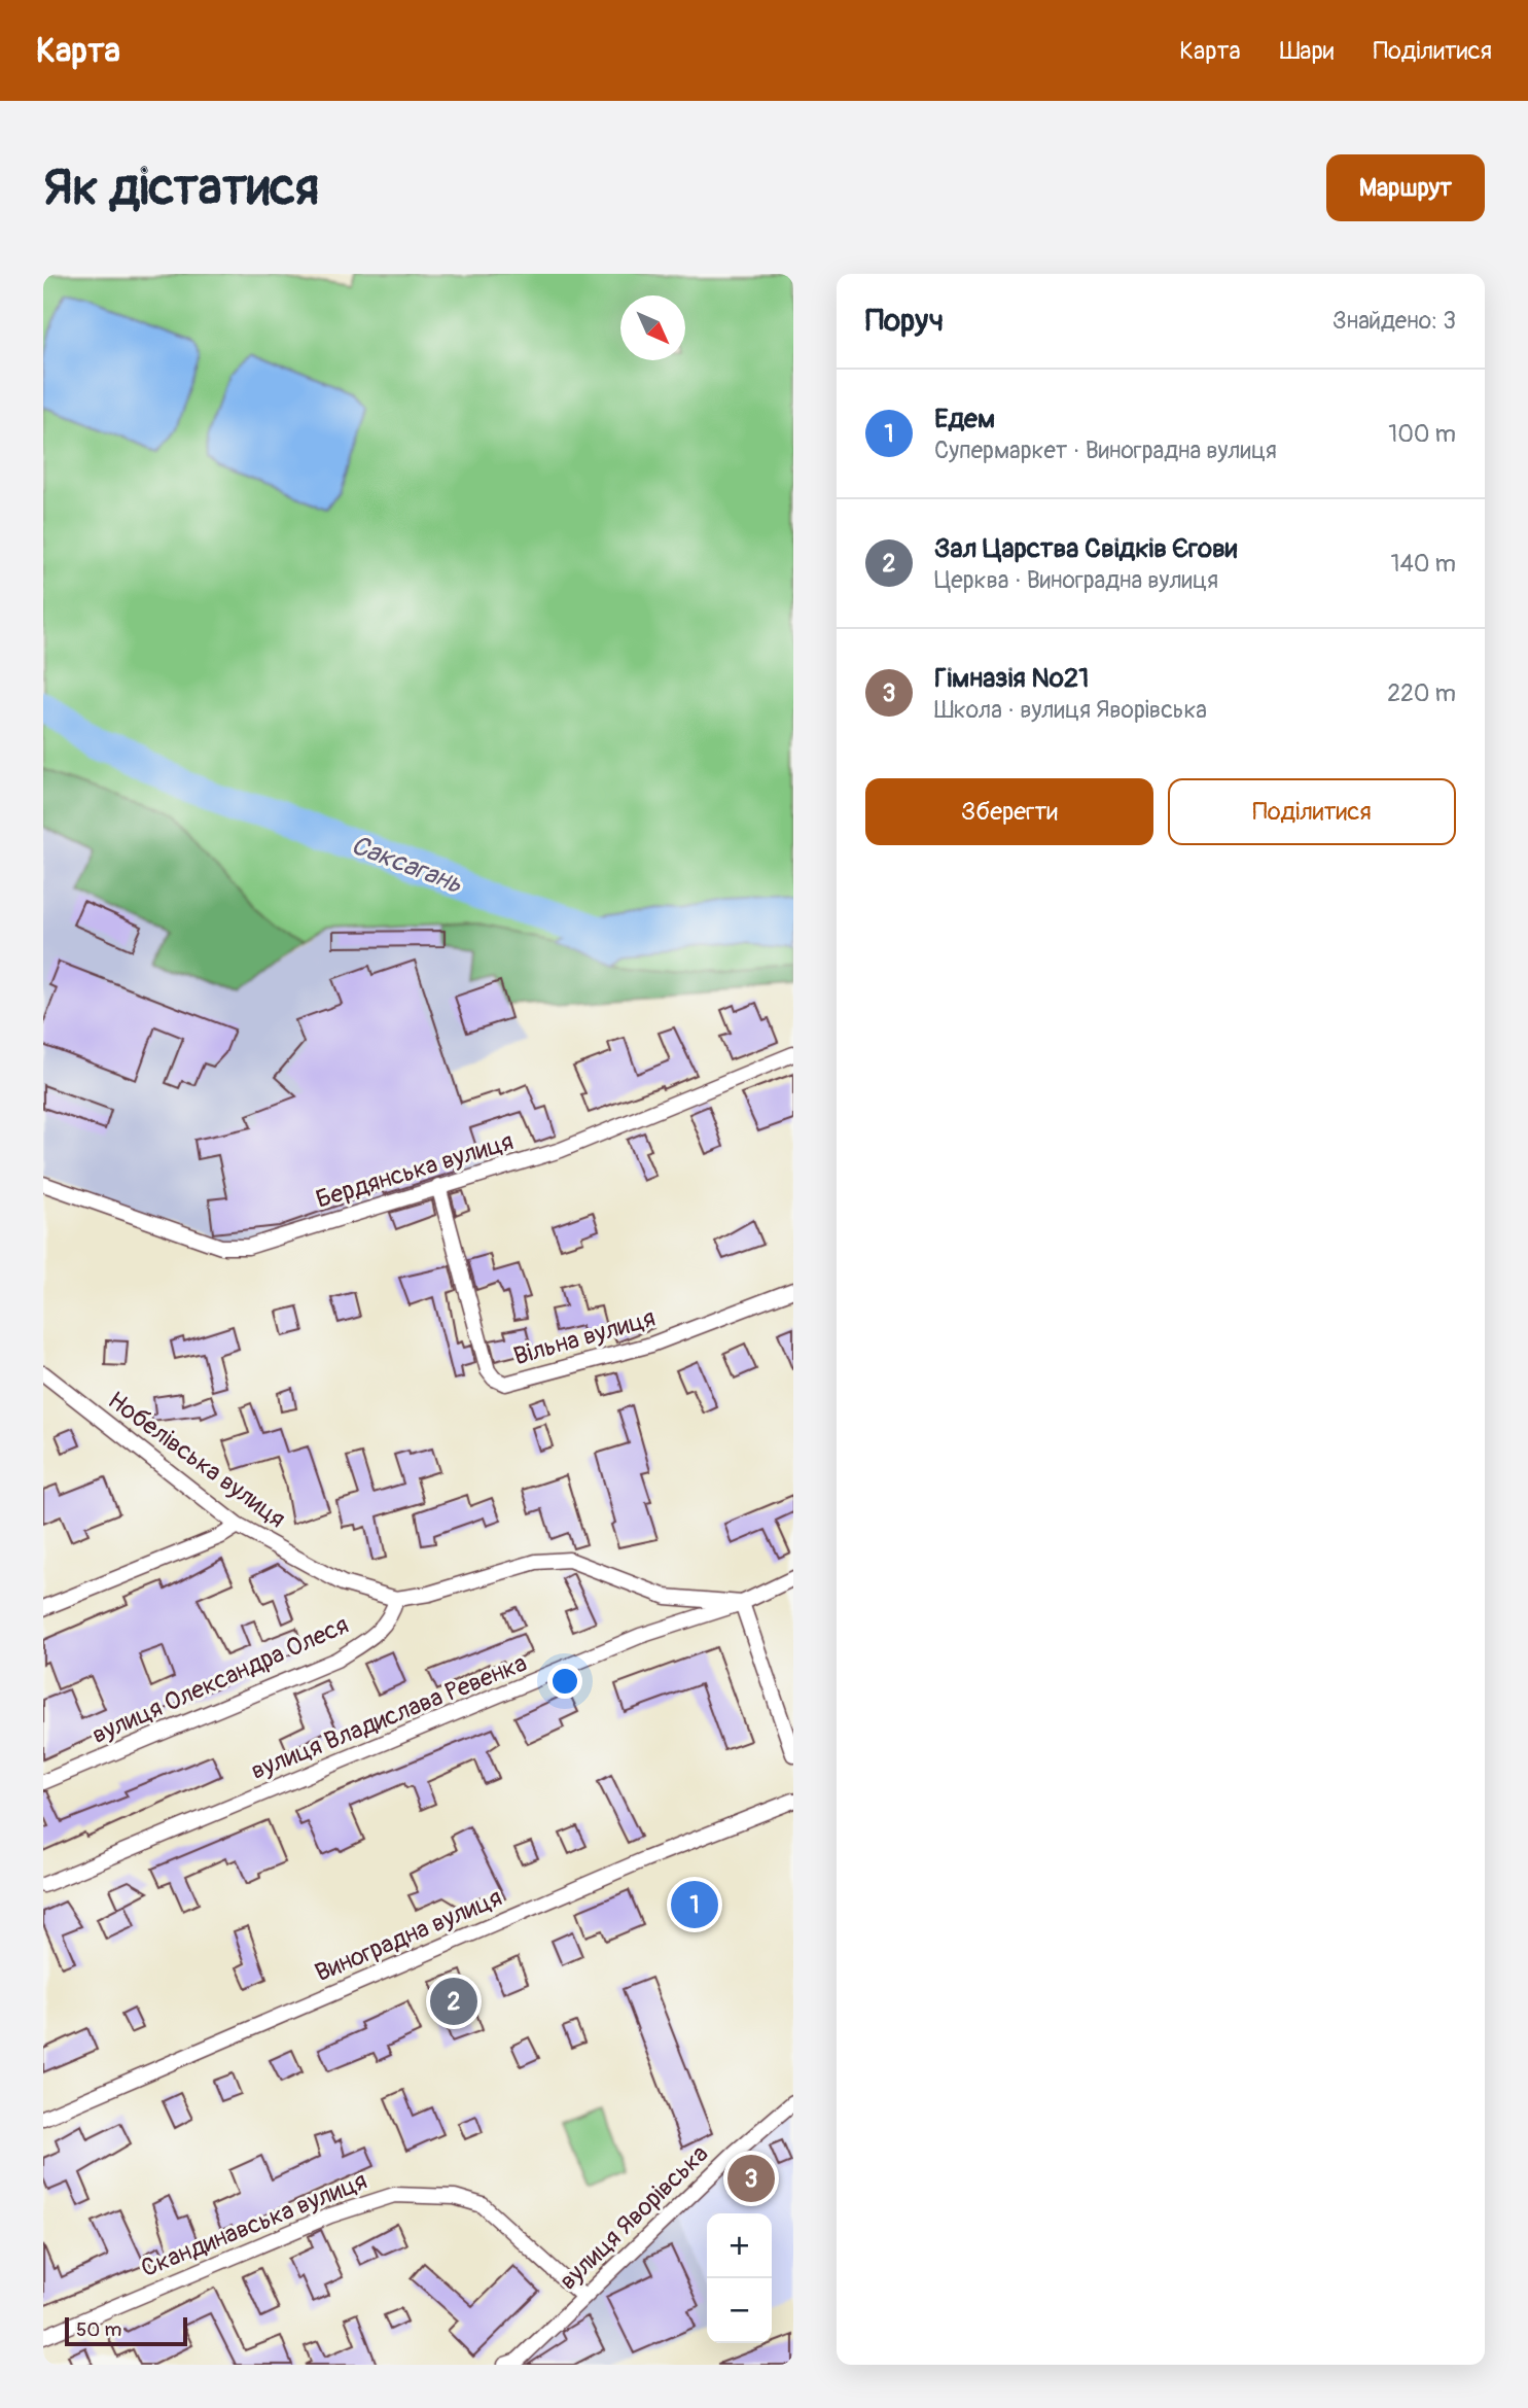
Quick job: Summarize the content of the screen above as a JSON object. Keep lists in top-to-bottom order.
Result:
{
  "streets": {
    "street": [
      "Бердянська вулиця",
      "Вільна вулиця",
      "Нобелівська вулиця",
      "вулиця Олександра Олеся",
      "вулиця Владислава Ревенка",
      "Виноградна вулиця",
      "вулиця Яворівська",
      "Скандинавська вулиця"
    ]
  },
  "crossings": [
    ["Бердянська вулиця", "Вільна вулиця"],
    ["Нобелівська вулиця", "вулиця Олександра Олеся"],
    ["Нобелівська вулиця", "вулиця Владислава Ревенка"],
    ["вулиця Яворівська", "Скандинавська вулиця"]
  ],
  "water": ["Саксагань"],
  "scale_bar": "50 m",
  "north": "bottom right",
  "page": {
    "header": "Карта",
    "nav": ["Карта", "Шари", "Поділитися"],
    "buttons": [
      "Маршрут",
      ["Зберегти", "Поділитися"]
    ],
    "title": "Як дістатися",
    "heading": ["Поруч", "Знайдено: 3"],
    "list": [
      {
        "mark": "1",
        "name": "Едем",
        "note": "Супермаркет · Виноградна вулиця",
        "value": "100 m"
      },
      {
        "mark": "2",
        "name": "Зал Царства Свідків Єгови",
        "note": "Церква · Виноградна вулиця",
        "value": "140 m"
      },
      {
        "mark": "3",
        "name": "Гімназія №21",
        "note": "Школа · вулиця Яворівська",
        "value": "220 m"
      }
    ],
    "pins": ["1", "2", "3"],
    "map_buttons": ["+", "−"],
    "scale": "50 m"
  }
}
